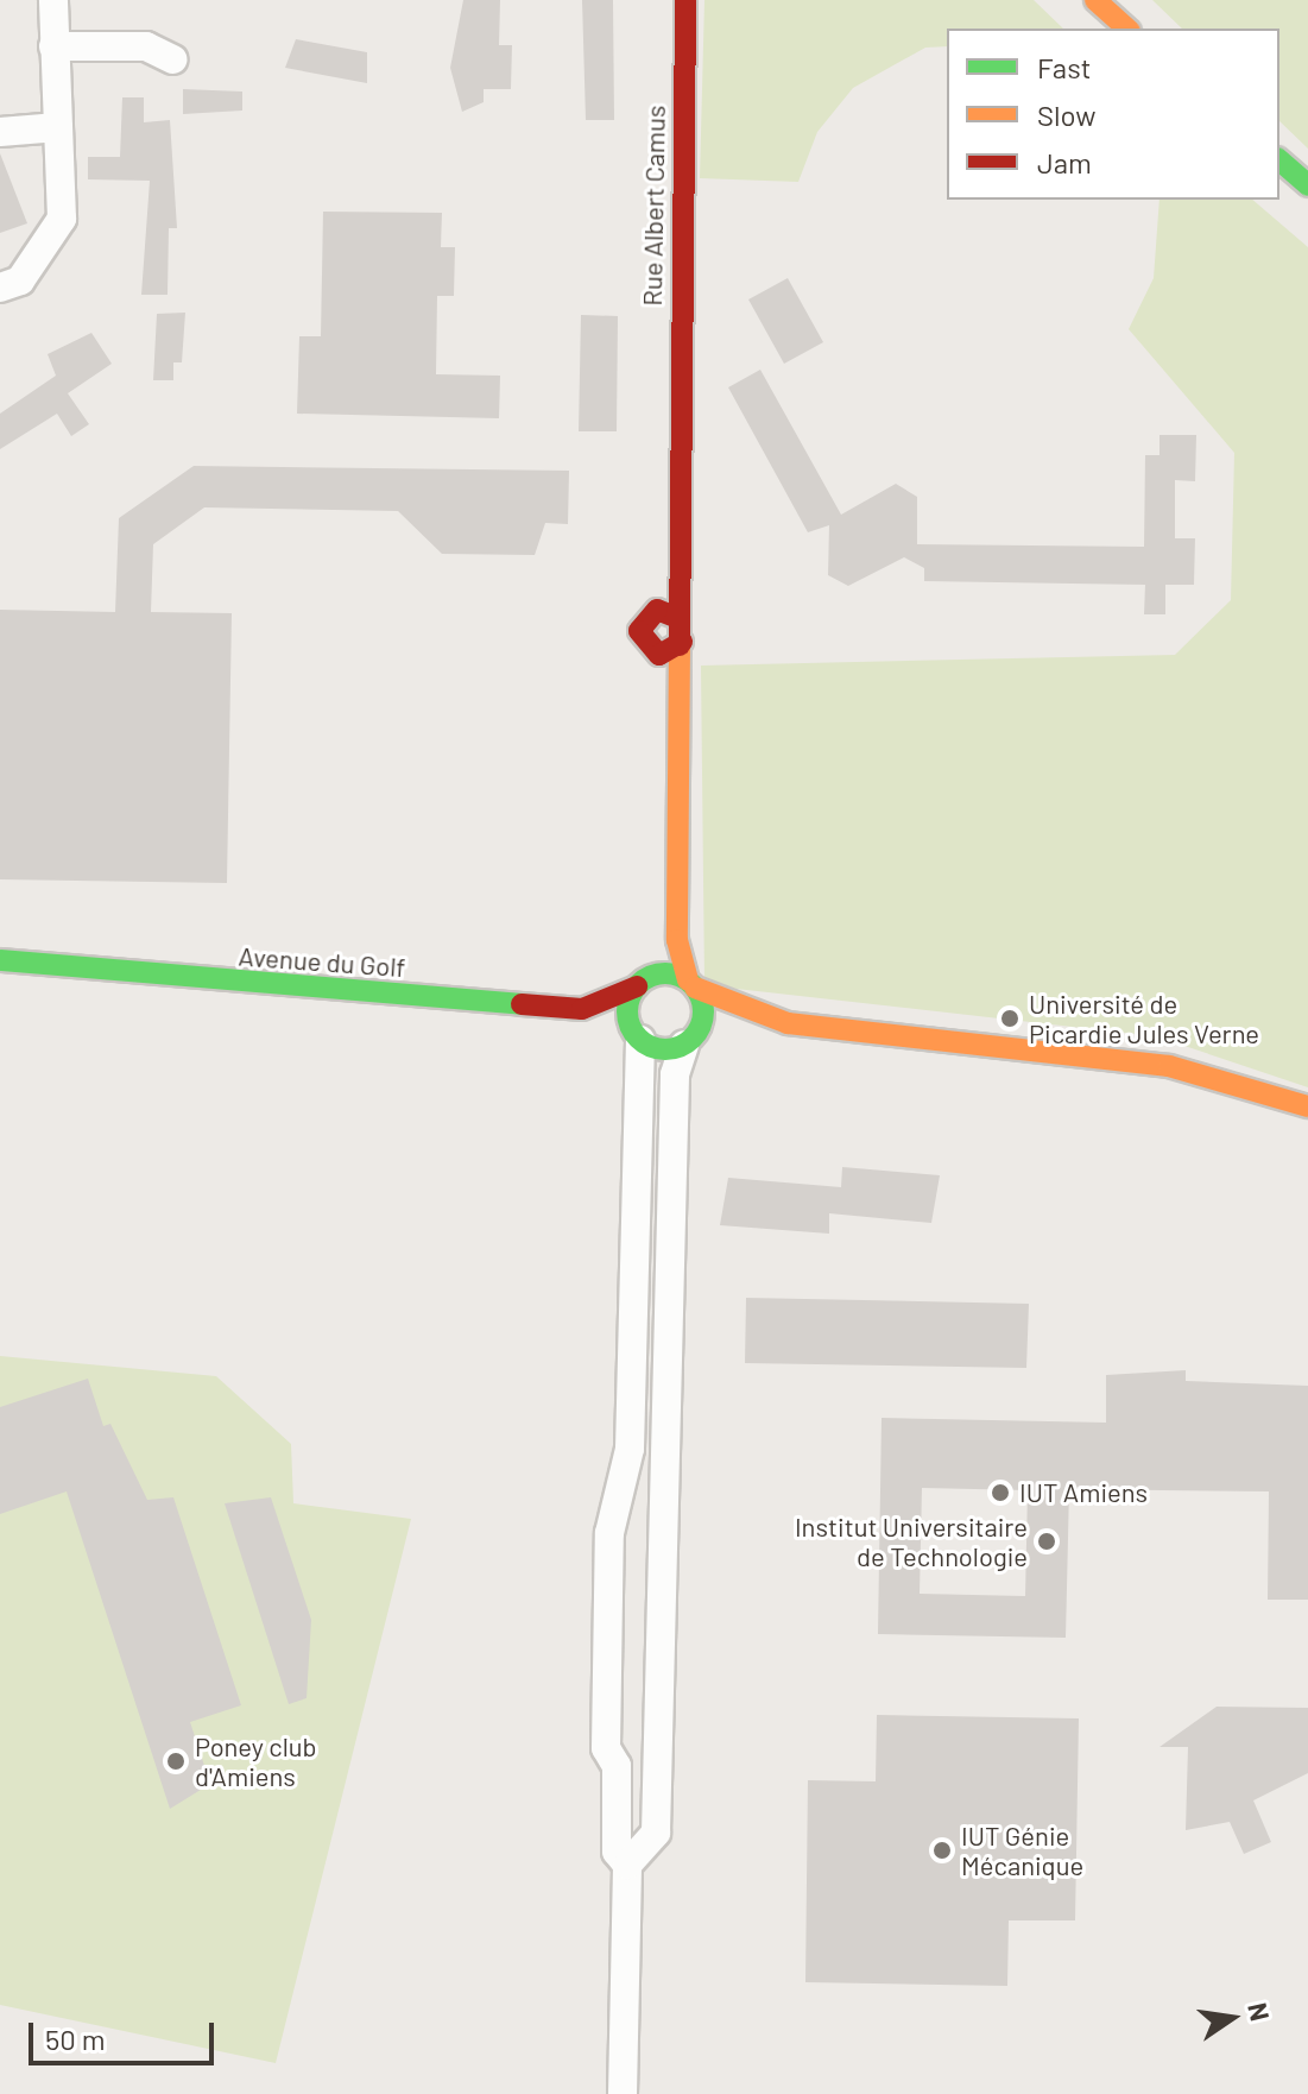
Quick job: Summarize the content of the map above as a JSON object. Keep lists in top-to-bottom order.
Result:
{
  "streets": {
    "street": ["Rue Albert Camus", "Avenue du Golf"]
  },
  "places": [
    "Université de Picardie Jules Verne",
    "IUT Amiens",
    "Institut Universitaire de Technologie",
    "Poney club d'Amiens",
    "IUT Génie Mécanique"
  ],
  "legend": ["Fast", "Slow", "Jam"],
  "scale_bar": "50 m",
  "north": "right"
}
